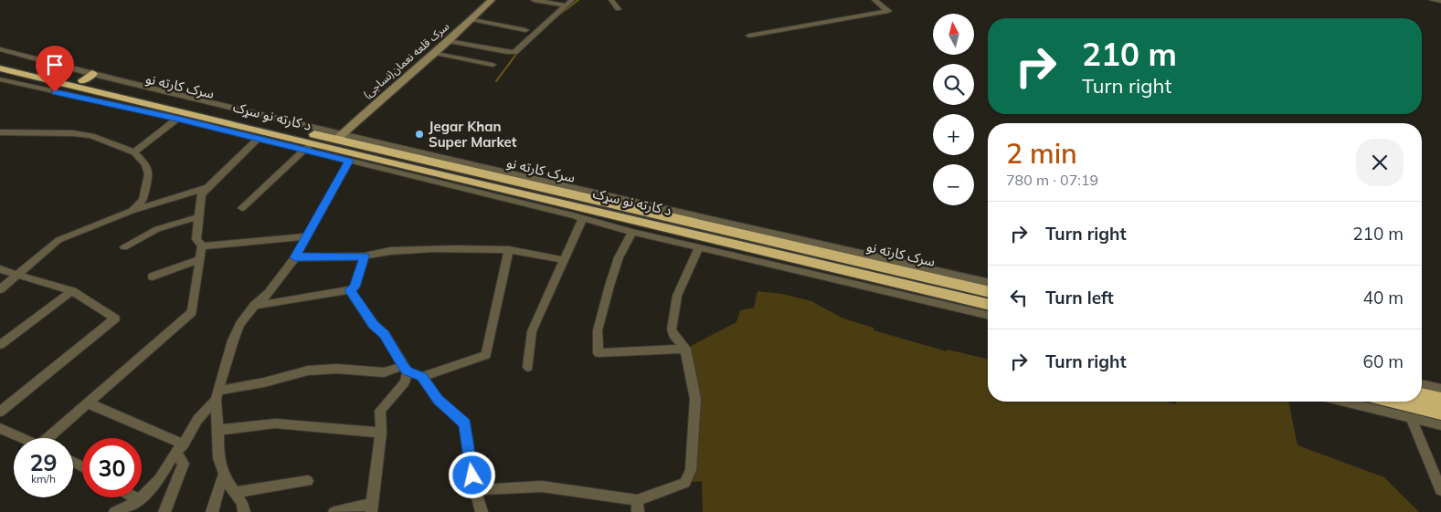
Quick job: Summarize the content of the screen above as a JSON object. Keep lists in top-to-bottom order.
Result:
{
  "streets": {
    "highway": ["سرک کارته نو", "د کارته نو سړک"],
    "street": ["سرک قلعه نعمان(نساجی)"]
  },
  "crossings": [
    ["سرک قلعه نعمان(نساجی)", "سرک کارته نو"],
    ["سرک کارته نو", "د کارته نو سړک"]
  ],
  "places": ["Jegar Khan Super Market"],
  "north": "top",
  "page": {
    "map_buttons": ["+", "−"],
    "turn": ["210 m", "Turn right"],
    "heading": ["2 min", "780 m · 07:19"],
    "list": [
      {
        "name": "Turn right",
        "value": "210 m"
      },
      {
        "name": "Turn left",
        "value": "40 m"
      },
      {
        "name": "Turn right",
        "value": "60 m"
      }
    ],
    "speed": "29 km/h",
    "limit": "30"
  }
}
